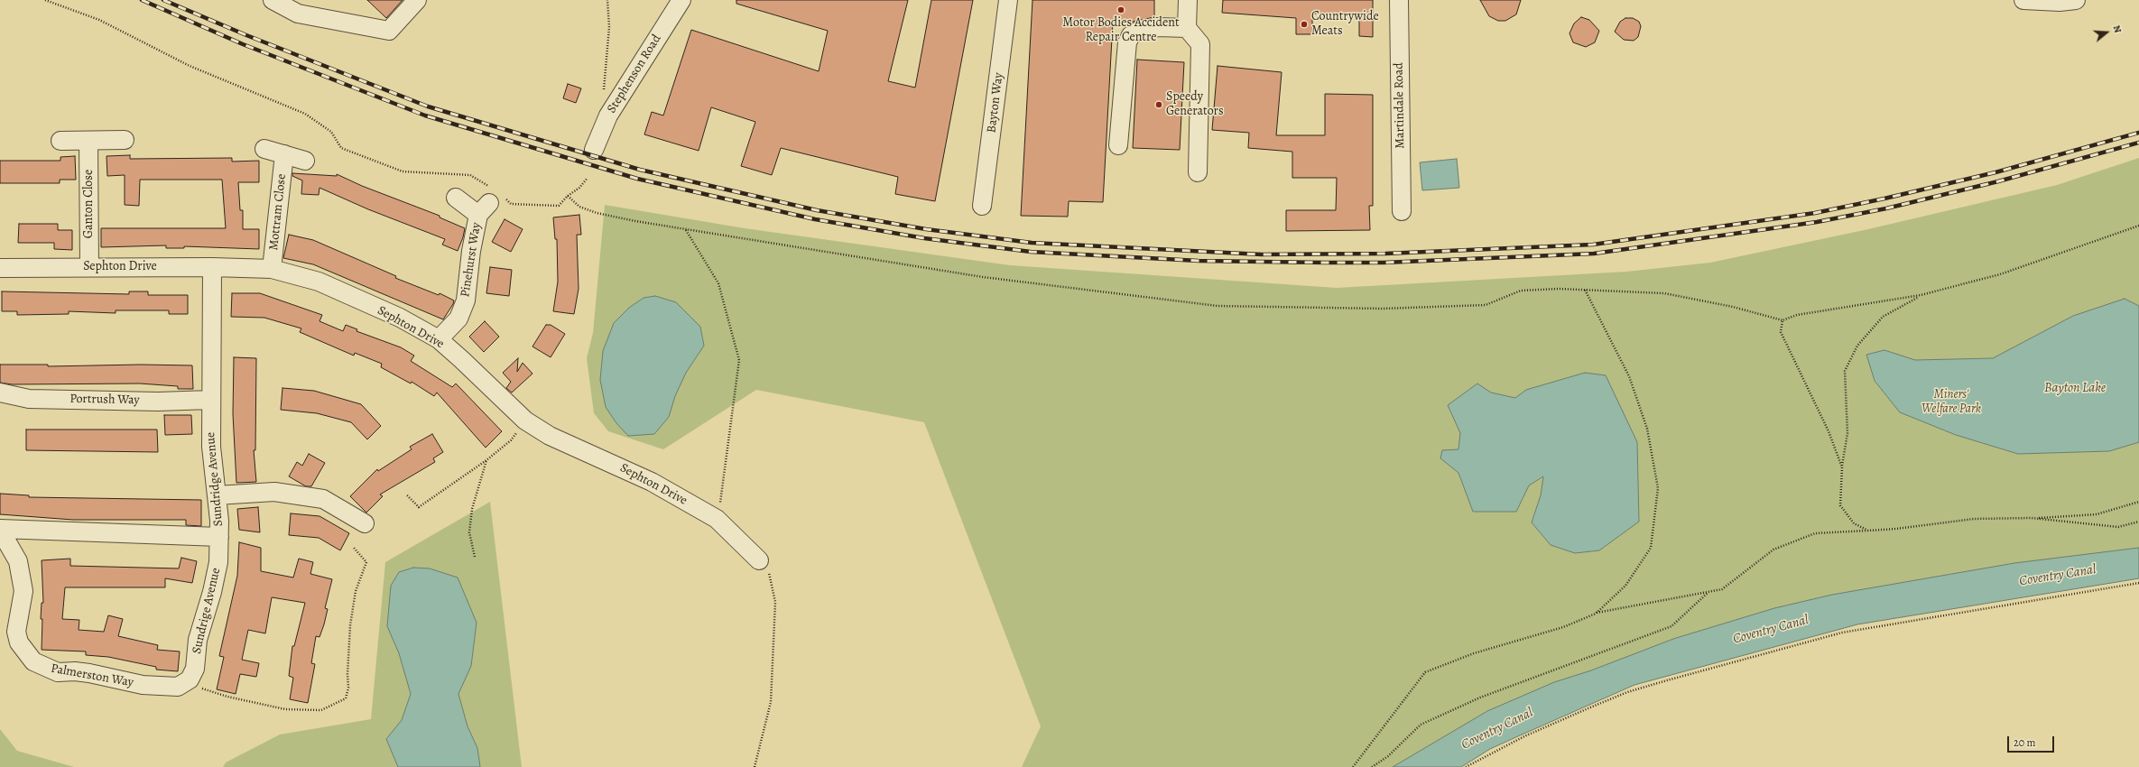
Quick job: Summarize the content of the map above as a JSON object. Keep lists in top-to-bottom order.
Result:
{
  "streets": {
    "street": [
      "Stephenson Road",
      "Bayton Way",
      "Martindale Road",
      "Ganton Close",
      "Mottram Close",
      "Pinehurst Way",
      "Sephton Drive",
      "Portrush Way",
      "Sundridge Avenue",
      "Sundrige Avenue",
      "Palmerston Way"
    ]
  },
  "crossings": [
    ["Ganton Close", "Sephton Drive"],
    ["Mottram Close", "Sephton Drive"],
    ["Pinehurst Way", "Sephton Drive"],
    ["Sephton Drive", "Sundridge Avenue"],
    ["Portrush Way", "Sundridge Avenue"],
    ["Sundridge Avenue", "Sundrige Avenue"],
    ["Sundridge Avenue", "Palmerston Way"],
    ["Sundrige Avenue", "Palmerston Way"]
  ],
  "water": ["Bayton Lake", "Coventry Canal"],
  "parks": ["Miners' Welfare Park"],
  "places": ["Motor Bodies Accident Repair Centre", "Countrywide Meats", "Speedy Generators"],
  "scale_bar": "20 m",
  "north": "right"
}
